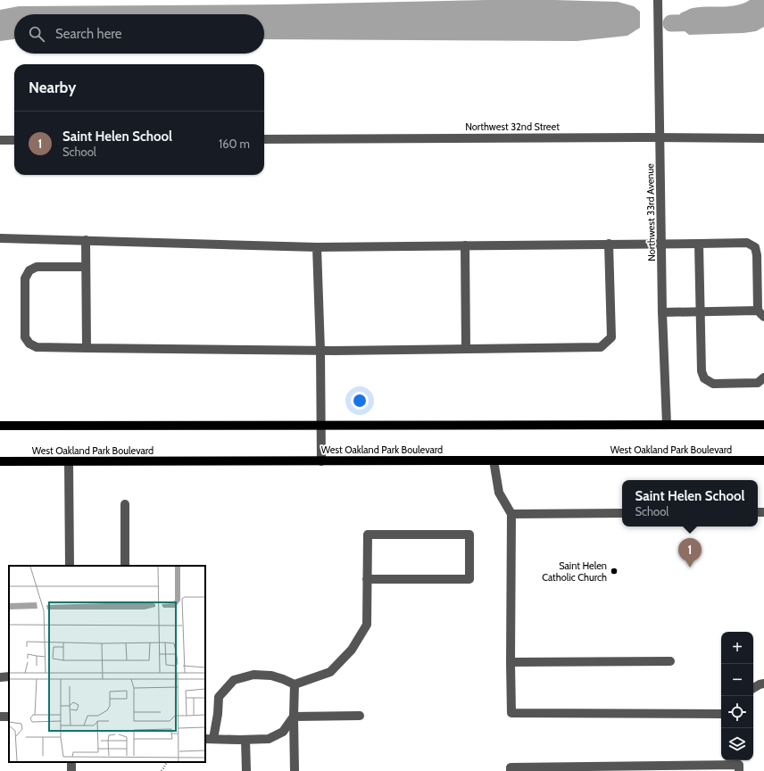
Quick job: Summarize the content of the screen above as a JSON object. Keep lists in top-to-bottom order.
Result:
{
  "streets": {
    "main road": ["West Oakland Park Boulevard"],
    "street": ["Northwest 32nd Street", "Northwest 33rd Avenue"]
  },
  "crossings": [
    ["Northwest 32nd Street", "Northwest 33rd Avenue"]
  ],
  "places": ["Saint Helen Catholic Church"],
  "page": {
    "search": "Search here",
    "heading": "Nearby",
    "list": [
      {
        "mark": "1",
        "name": "Saint Helen School",
        "note": "School",
        "value": "160 m"
      }
    ],
    "popup": ["Saint Helen School", "School"],
    "pins": "1",
    "map_buttons": ["+", "−"]
  }
}
